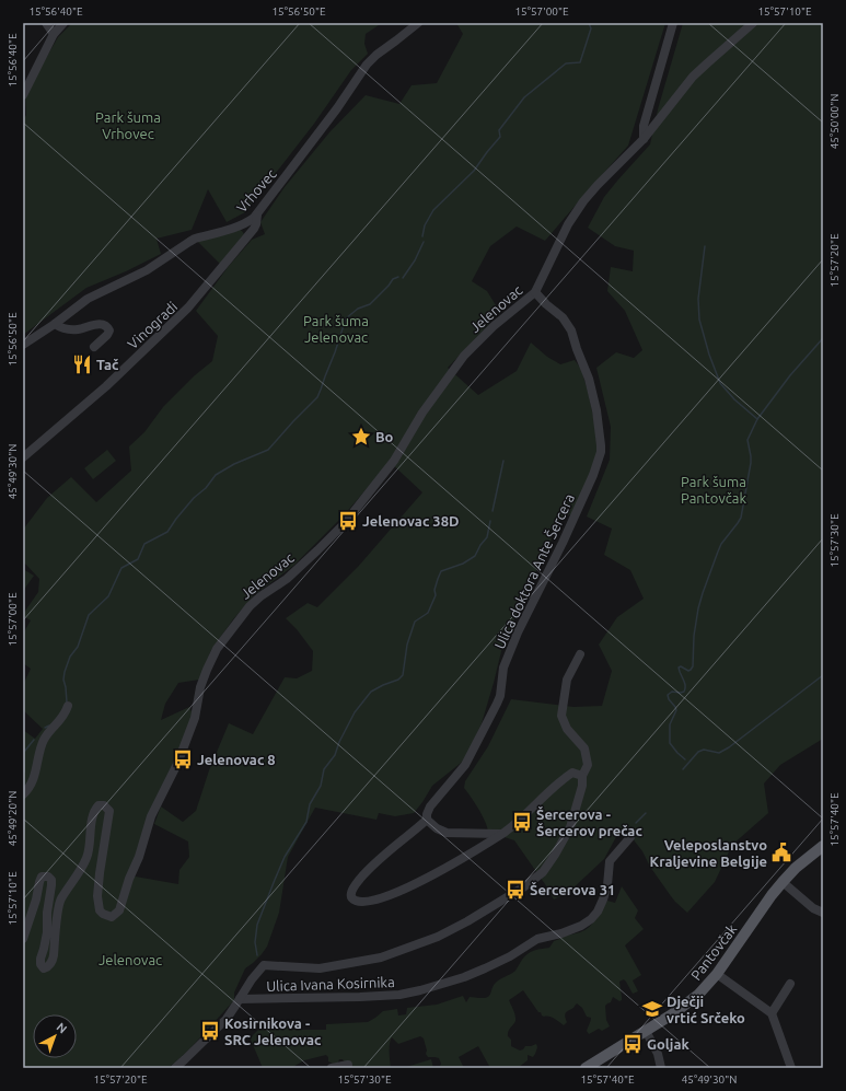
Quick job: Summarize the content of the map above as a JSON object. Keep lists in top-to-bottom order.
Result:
{
  "streets": {
    "main road": ["Pantovčak"],
    "street": [
      "Vrhovec",
      "Jelenovac",
      "Vinogradi",
      "Ulica doktora Ante Šercera",
      "Ulica Ivana Kosirnika"
    ]
  },
  "crossings": [
    ["Vrhovec", "Vinogradi"],
    ["Jelenovac", "Ulica doktora Ante Šercera"]
  ],
  "parks": [
    "Park šuma Vrhovec",
    "Park šuma Jelenovac",
    "Park šuma Pantovčak",
    "Jelenovac"
  ],
  "places": {
    "restaurant": ["Tač"],
    "place": ["Bo"],
    "bus stop": [
      "Jelenovac 38D",
      "Jelenovac 8",
      "Šercerova - Šercerov prečac",
      "Šercerova 31",
      "Kosirnikova - SRC Jelenovac",
      "Goljak"
    ],
    "public building": ["Veleposlanstvo Kraljevine Belgije"],
    "school or university": ["Dječji vrtić Srčeko"]
  },
  "north": "top right",
  "coordinates": [
    "15°56'40\"E",
    "15°56'50\"E",
    "15°57'00\"E",
    "15°57'10\"E",
    "45°50'00\"N",
    "15°57'20\"E",
    "45°49'30\"N",
    "15°57'30\"E",
    "45°49'20\"N",
    "15°57'40\"E"
  ]
}
